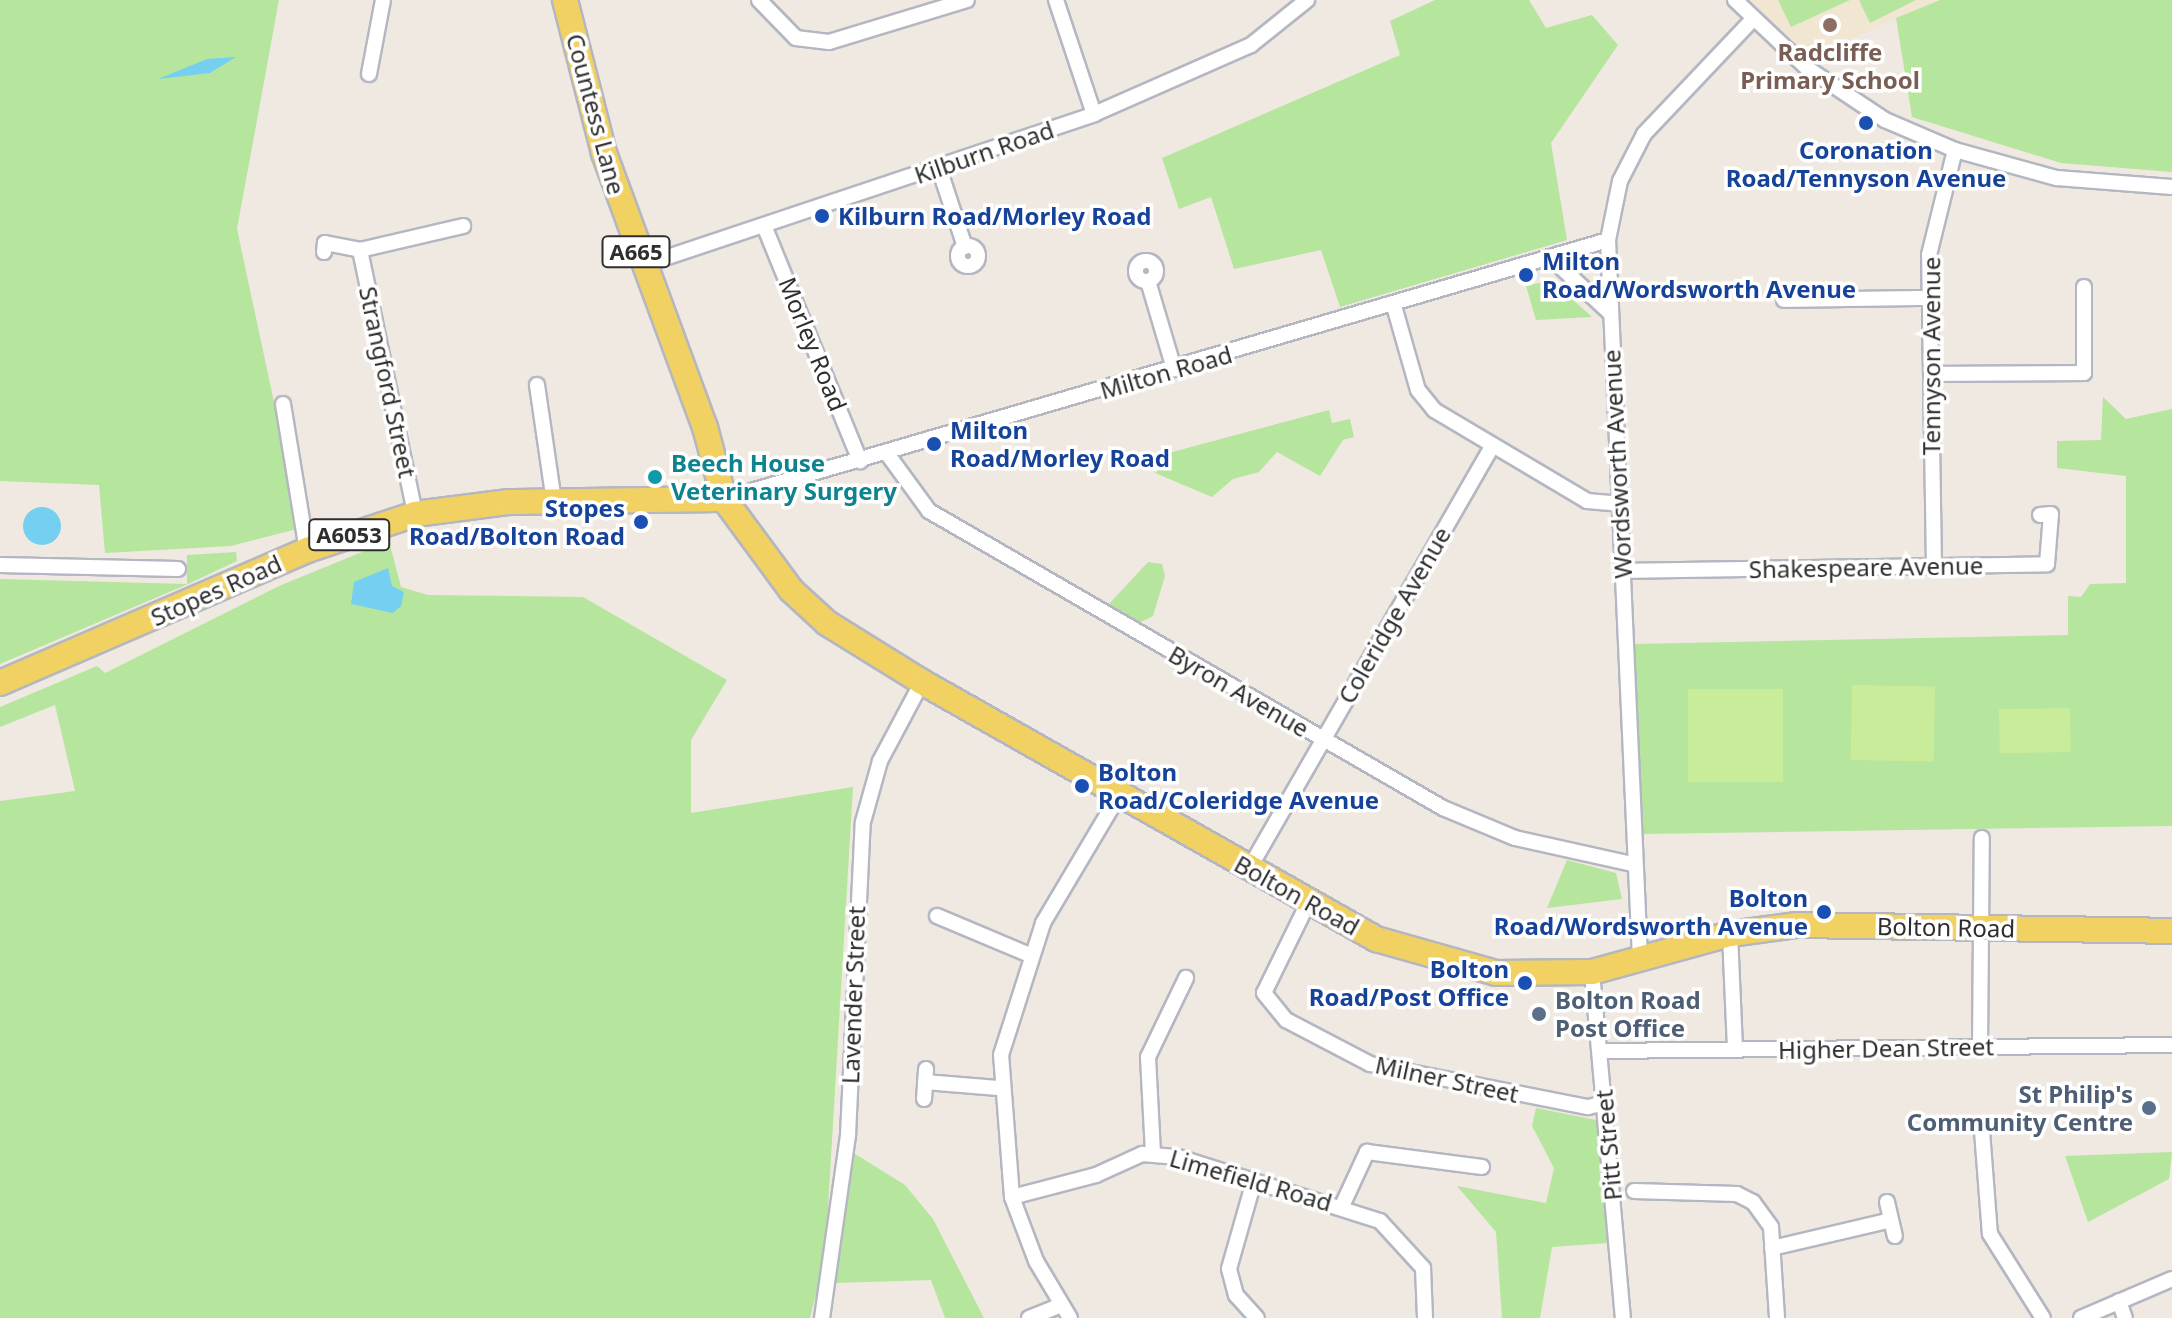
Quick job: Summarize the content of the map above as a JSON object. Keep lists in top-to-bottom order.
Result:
{
  "streets": {
    "main road": [
      "Countess Lane",
      "A665",
      "A6053",
      "Stopes Road",
      "Bolton Road"
    ],
    "street": [
      "Kilburn Road",
      "Morley Road",
      "Tennyson Avenue",
      "Milton Road",
      "Strangford Street",
      "Wordsworth Avenue",
      "Shakespeare Avenue",
      "Coleridge Avenue",
      "Byron Avenue",
      "Lavender Street",
      "Higher Dean Street",
      "Milner Street",
      "Pitt Street",
      "Limefield Road"
    ]
  },
  "crossings": [
    ["Countess Lane", "Kilburn Road"],
    ["Countess Lane", "Milton Road"],
    ["Countess Lane", "Stopes Road"],
    ["Countess Lane", "Bolton Road"],
    ["Kilburn Road", "Morley Road"],
    ["Morley Road", "Milton Road"],
    ["Tennyson Avenue", "Shakespeare Avenue"],
    ["Milton Road", "Wordsworth Avenue"],
    ["Milton Road", "Stopes Road"],
    ["Milton Road", "Byron Avenue"],
    ["Milton Road", "Bolton Road"],
    ["Strangford Street", "Stopes Road"],
    ["Wordsworth Avenue", "Shakespeare Avenue"],
    ["Wordsworth Avenue", "Byron Avenue"],
    ["Wordsworth Avenue", "Bolton Road"],
    ["Stopes Road", "Bolton Road"],
    ["Coleridge Avenue", "Byron Avenue"],
    ["Coleridge Avenue", "Bolton Road"],
    ["Bolton Road", "Lavender Street"],
    ["Bolton Road", "Milner Street"],
    ["Bolton Road", "Pitt Street"],
    ["Higher Dean Street", "Pitt Street"],
    ["Milner Street", "Pitt Street"]
  ],
  "places": [
    "Radcliffe Primary School",
    "Coronation Road/Tennyson Avenue",
    "Kilburn Road/Morley Road",
    "Milton Road/Wordsworth Avenue",
    "Milton Road/Morley Road",
    "Beech House Veterinary Surgery",
    "Stopes Road/Bolton Road",
    "Bolton Road/Coleridge Avenue",
    "Bolton Road/Wordsworth Avenue",
    "Bolton Road/Post Office",
    "Bolton Road Post Office",
    "St Philip's Community Centre"
  ]
}
